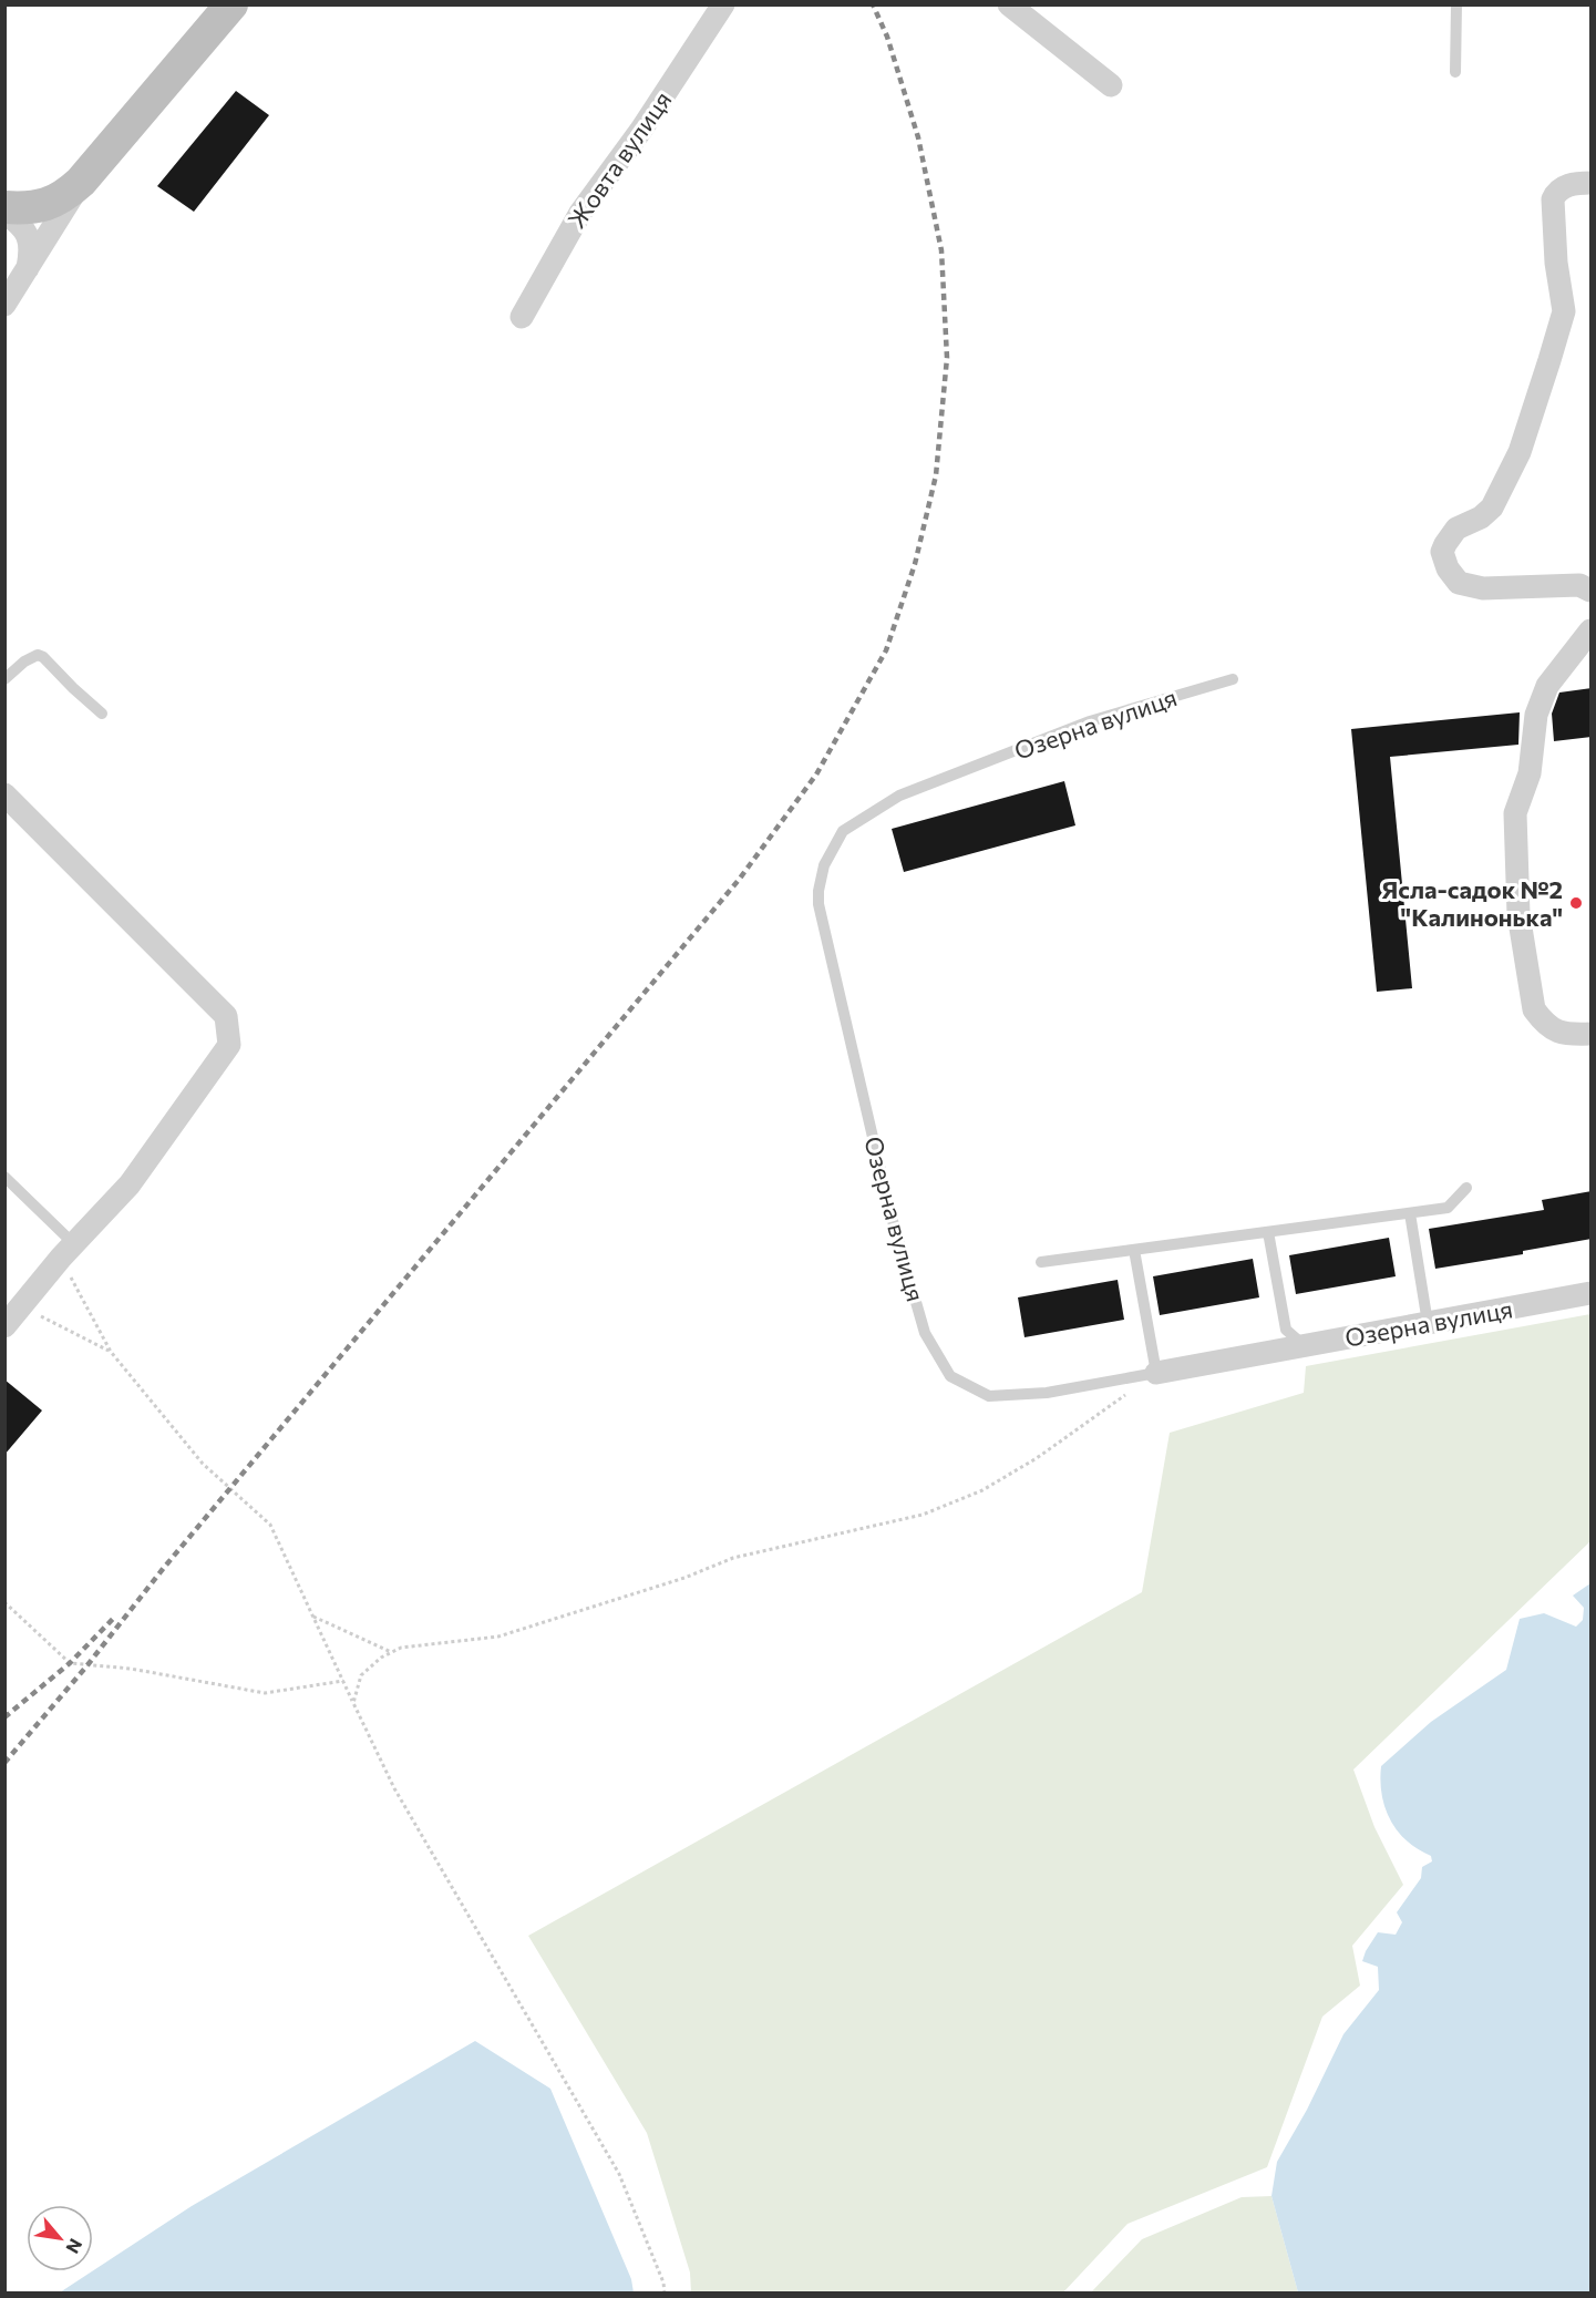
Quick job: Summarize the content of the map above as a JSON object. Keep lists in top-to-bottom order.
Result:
{
  "streets": {
    "street": ["Жовта вулиця", "Озерна вулиця"]
  },
  "places": ["Ясла-садок №2 \"Калинонька\""],
  "north": "bottom right"
}
